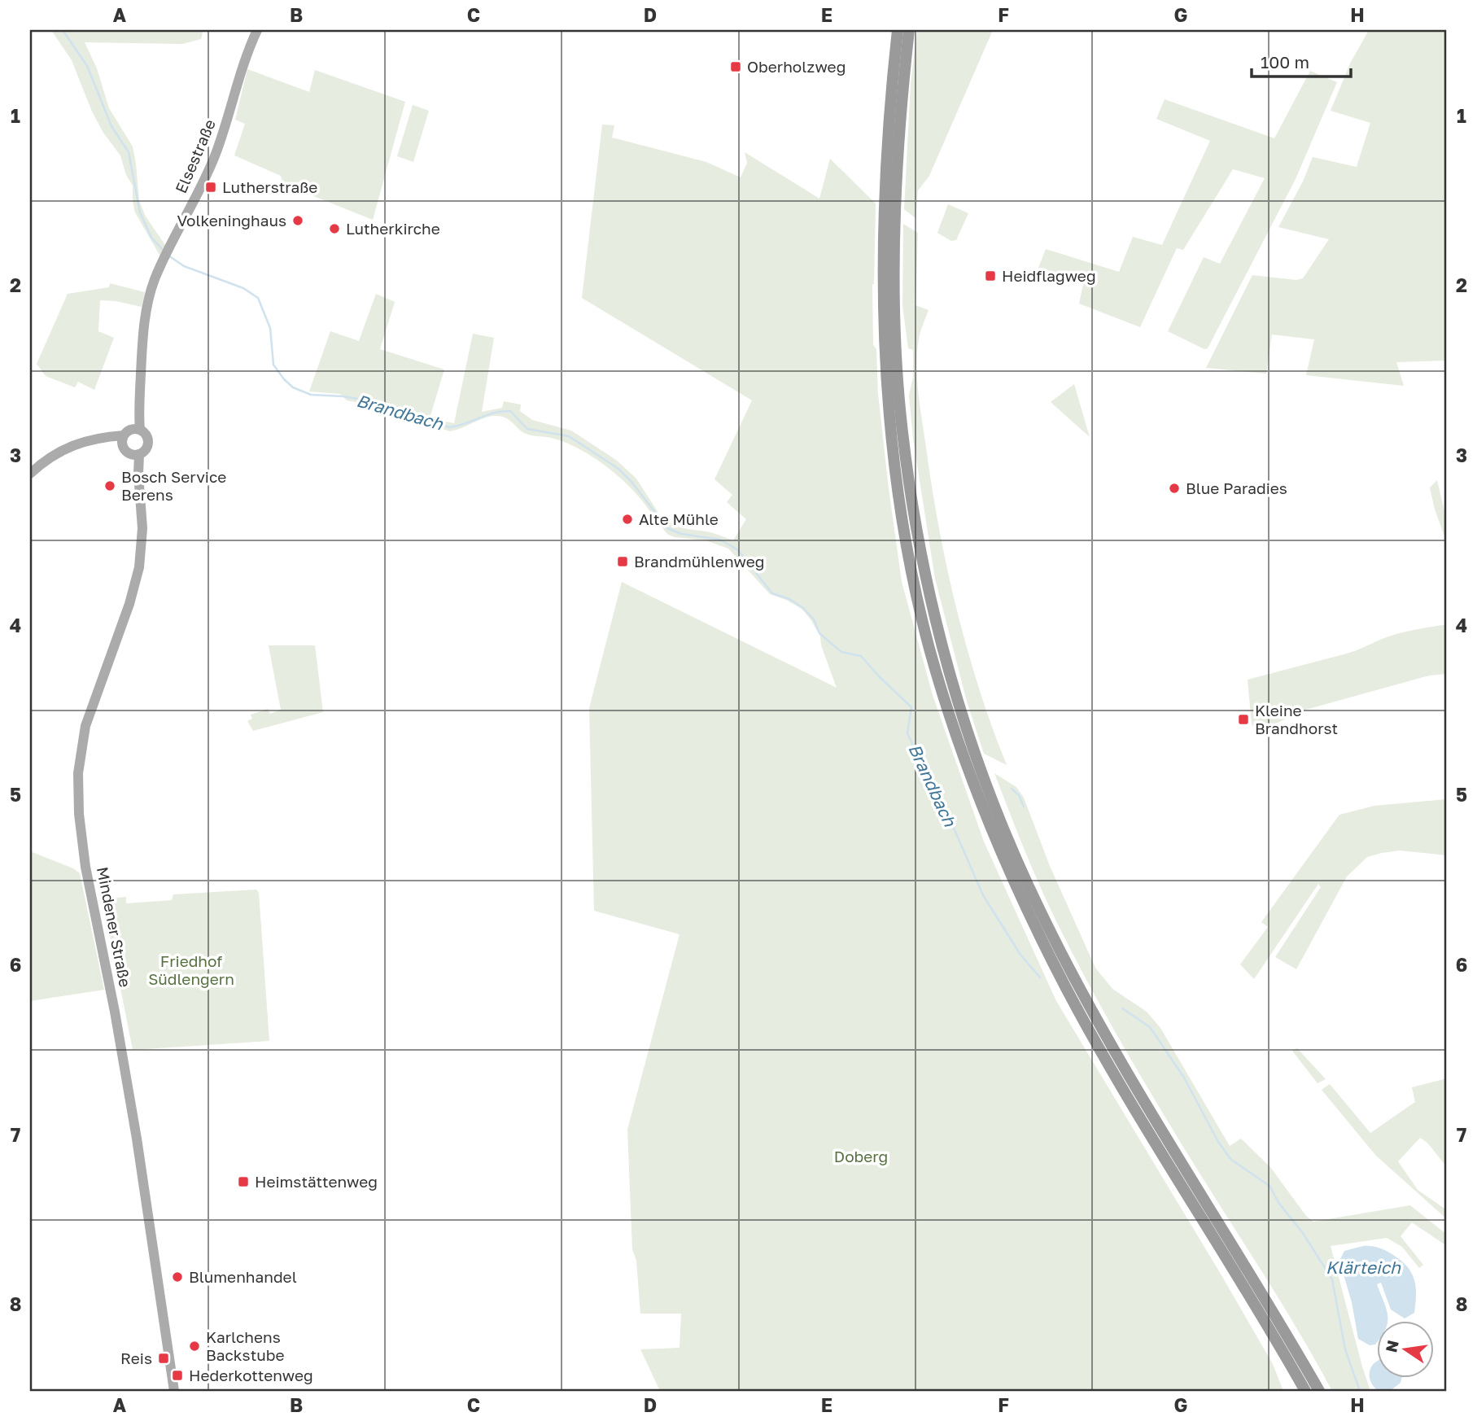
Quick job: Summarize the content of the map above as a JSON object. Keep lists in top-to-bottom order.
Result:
{
  "streets": {
    "main road": ["Elsestraße", "Mindener Straße"]
  },
  "crossings": [
    ["Elsestraße", "Mindener Straße"]
  ],
  "water": ["Brandbach", "Klärteich"],
  "parks": ["Friedhof Südlengern", "Doberg"],
  "places": {
    "transit": [
      "Oberholzweg",
      "Lutherstraße",
      "Heidflagweg",
      "Brandmühlenweg",
      "Kleine Brandhorst",
      "Heimstättenweg",
      "Reis",
      "Hederkottenweg"
    ],
    "other": [
      "Volkeninghaus",
      "Lutherkirche",
      "Bosch Service Berens",
      "Blue Paradies",
      "Alte Mühle",
      "Blumenhandel",
      "Karlchens Backstube"
    ]
  },
  "scale_bar": "100 m",
  "north": "left",
  "grid": {
    "columns": [
      "A",
      "B",
      "C",
      "D",
      "E",
      "F",
      "G",
      "H"
    ],
    "rows": [
      "1",
      "2",
      "3",
      "4",
      "5",
      "6",
      "7",
      "8"
    ]
  }
}
